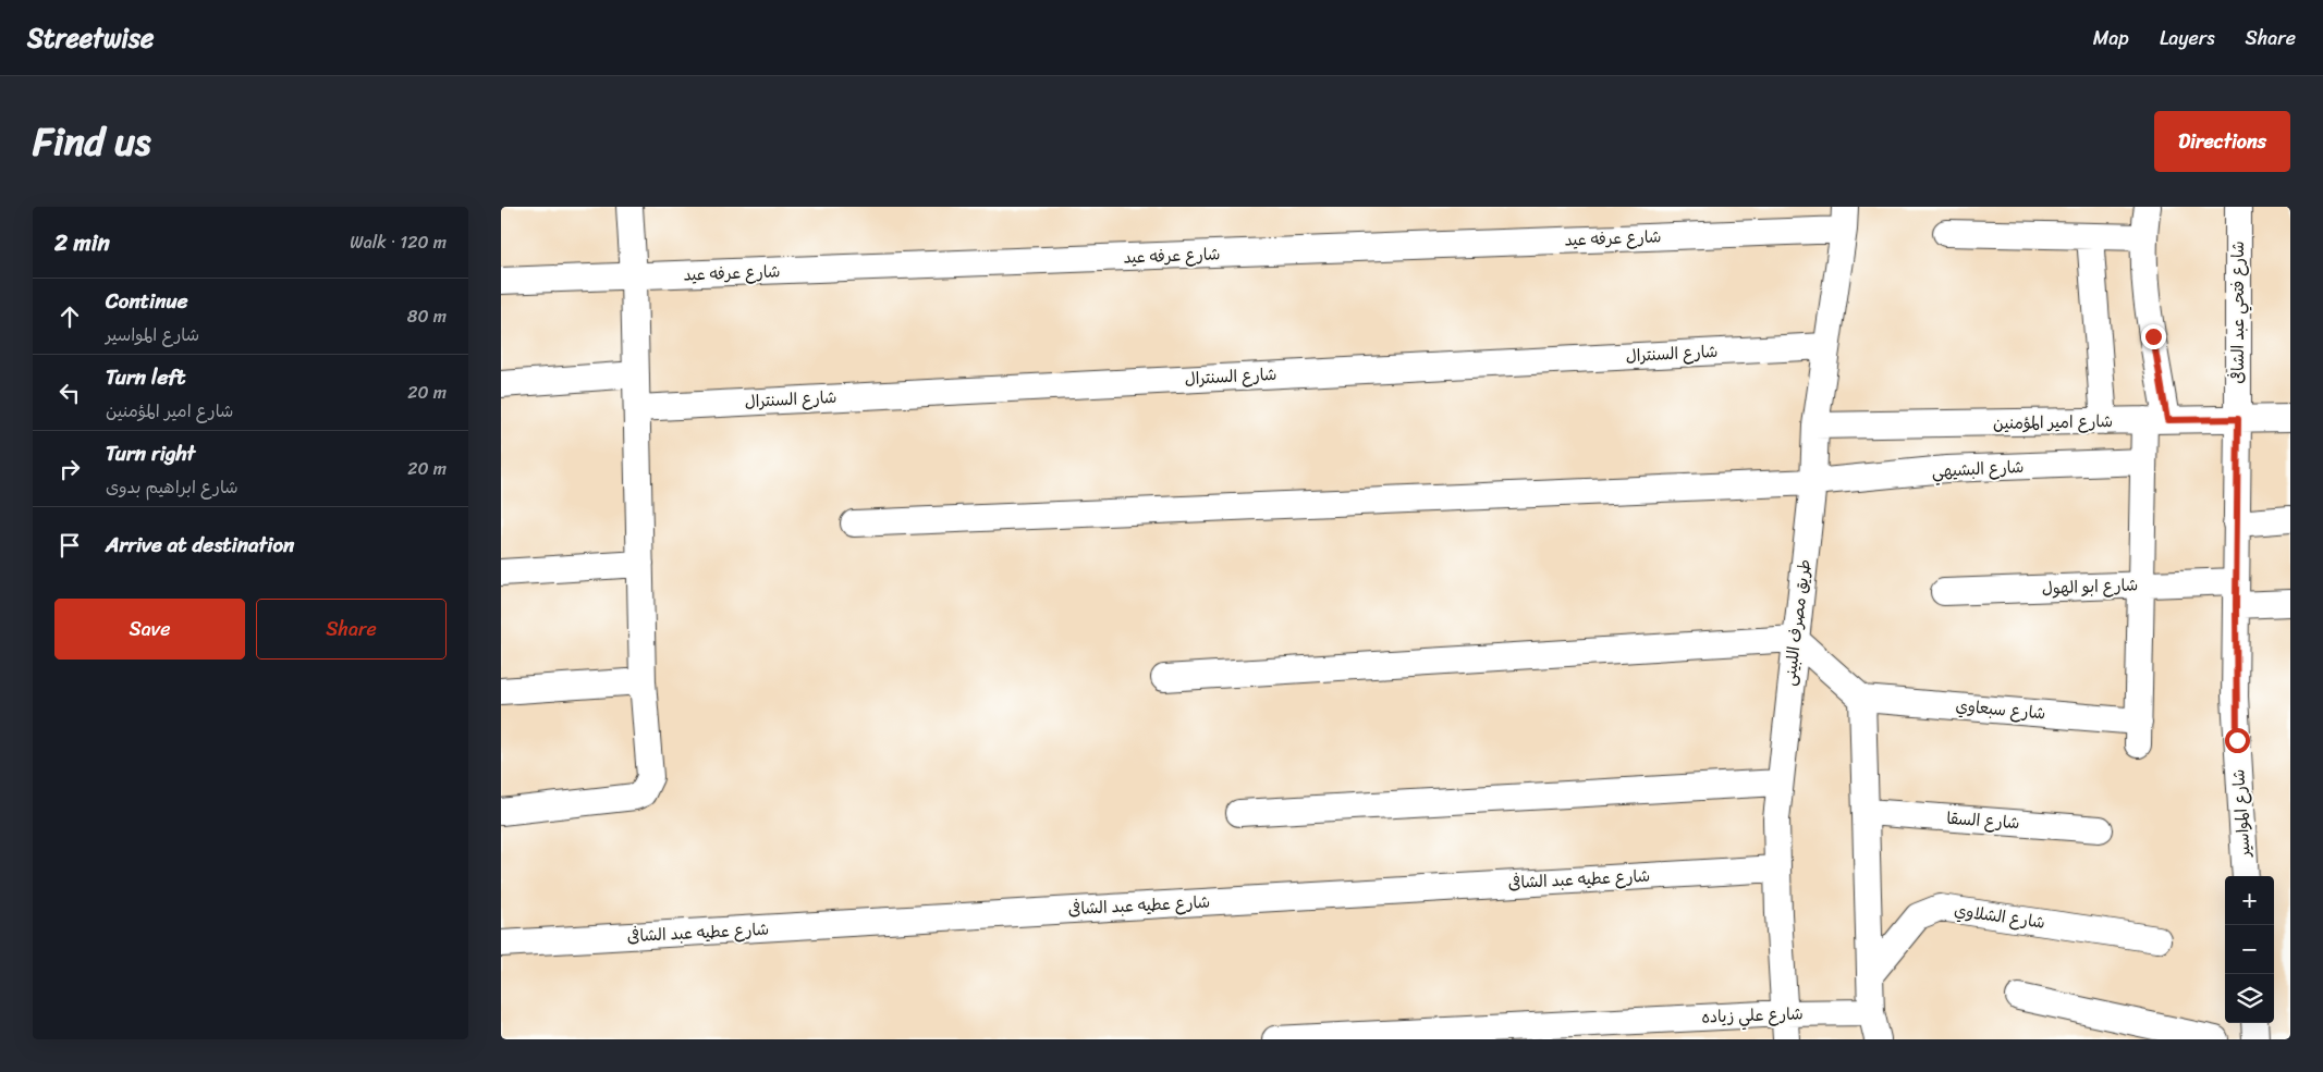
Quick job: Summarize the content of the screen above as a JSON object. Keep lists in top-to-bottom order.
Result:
{
  "streets": {
    "street": [
      "شارع عرفه عيد",
      "شارع فتحي عبد الشافى",
      "شارع السنترال",
      "شارع امير المؤمنين",
      "شارع البشيهي",
      "شارع ابو الهول",
      "طريق مصرف اللبينى",
      "شارع سبعاوي",
      "شارع المواسير",
      "شارع السقا",
      "شارع عطيه عبد الشافى",
      "شارع الشلاوي",
      "شارع علي زياده"
    ]
  },
  "crossings": [
    ["شارع عرفه عيد", "طريق مصرف اللبينى"],
    ["شارع فتحي عبد الشافى", "شارع امير المؤمنين"],
    ["شارع فتحي عبد الشافى", "شارع المواسير"],
    ["شارع السنترال", "طريق مصرف اللبينى"],
    ["شارع امير المؤمنين", "طريق مصرف اللبينى"],
    ["شارع امير المؤمنين", "شارع المواسير"],
    ["شارع البشيهي", "طريق مصرف اللبينى"],
    ["شارع ابو الهول", "شارع سبعاوي"],
    ["شارع ابو الهول", "شارع المواسير"],
    ["طريق مصرف اللبينى", "شارع عطيه عبد الشافى"],
    ["طريق مصرف اللبينى", "شارع علي زياده"]
  ],
  "page": {
    "header": "Streetwise",
    "nav": ["Map", "Layers", "Share"],
    "title": "Find us",
    "buttons": [
      "Directions",
      ["Save", "Share"]
    ],
    "heading": ["2 min", "Walk · 120 m"],
    "list": [
      ["Continue", "شارع المواسير", "80 m"],
      ["Turn left", "شارع امير المؤمنين", "20 m"],
      ["Turn right", "شارع ابراهيم بدوى", "20 m"],
      "Arrive at destination"
    ],
    "map_buttons": ["+", "−"]
  }
}
